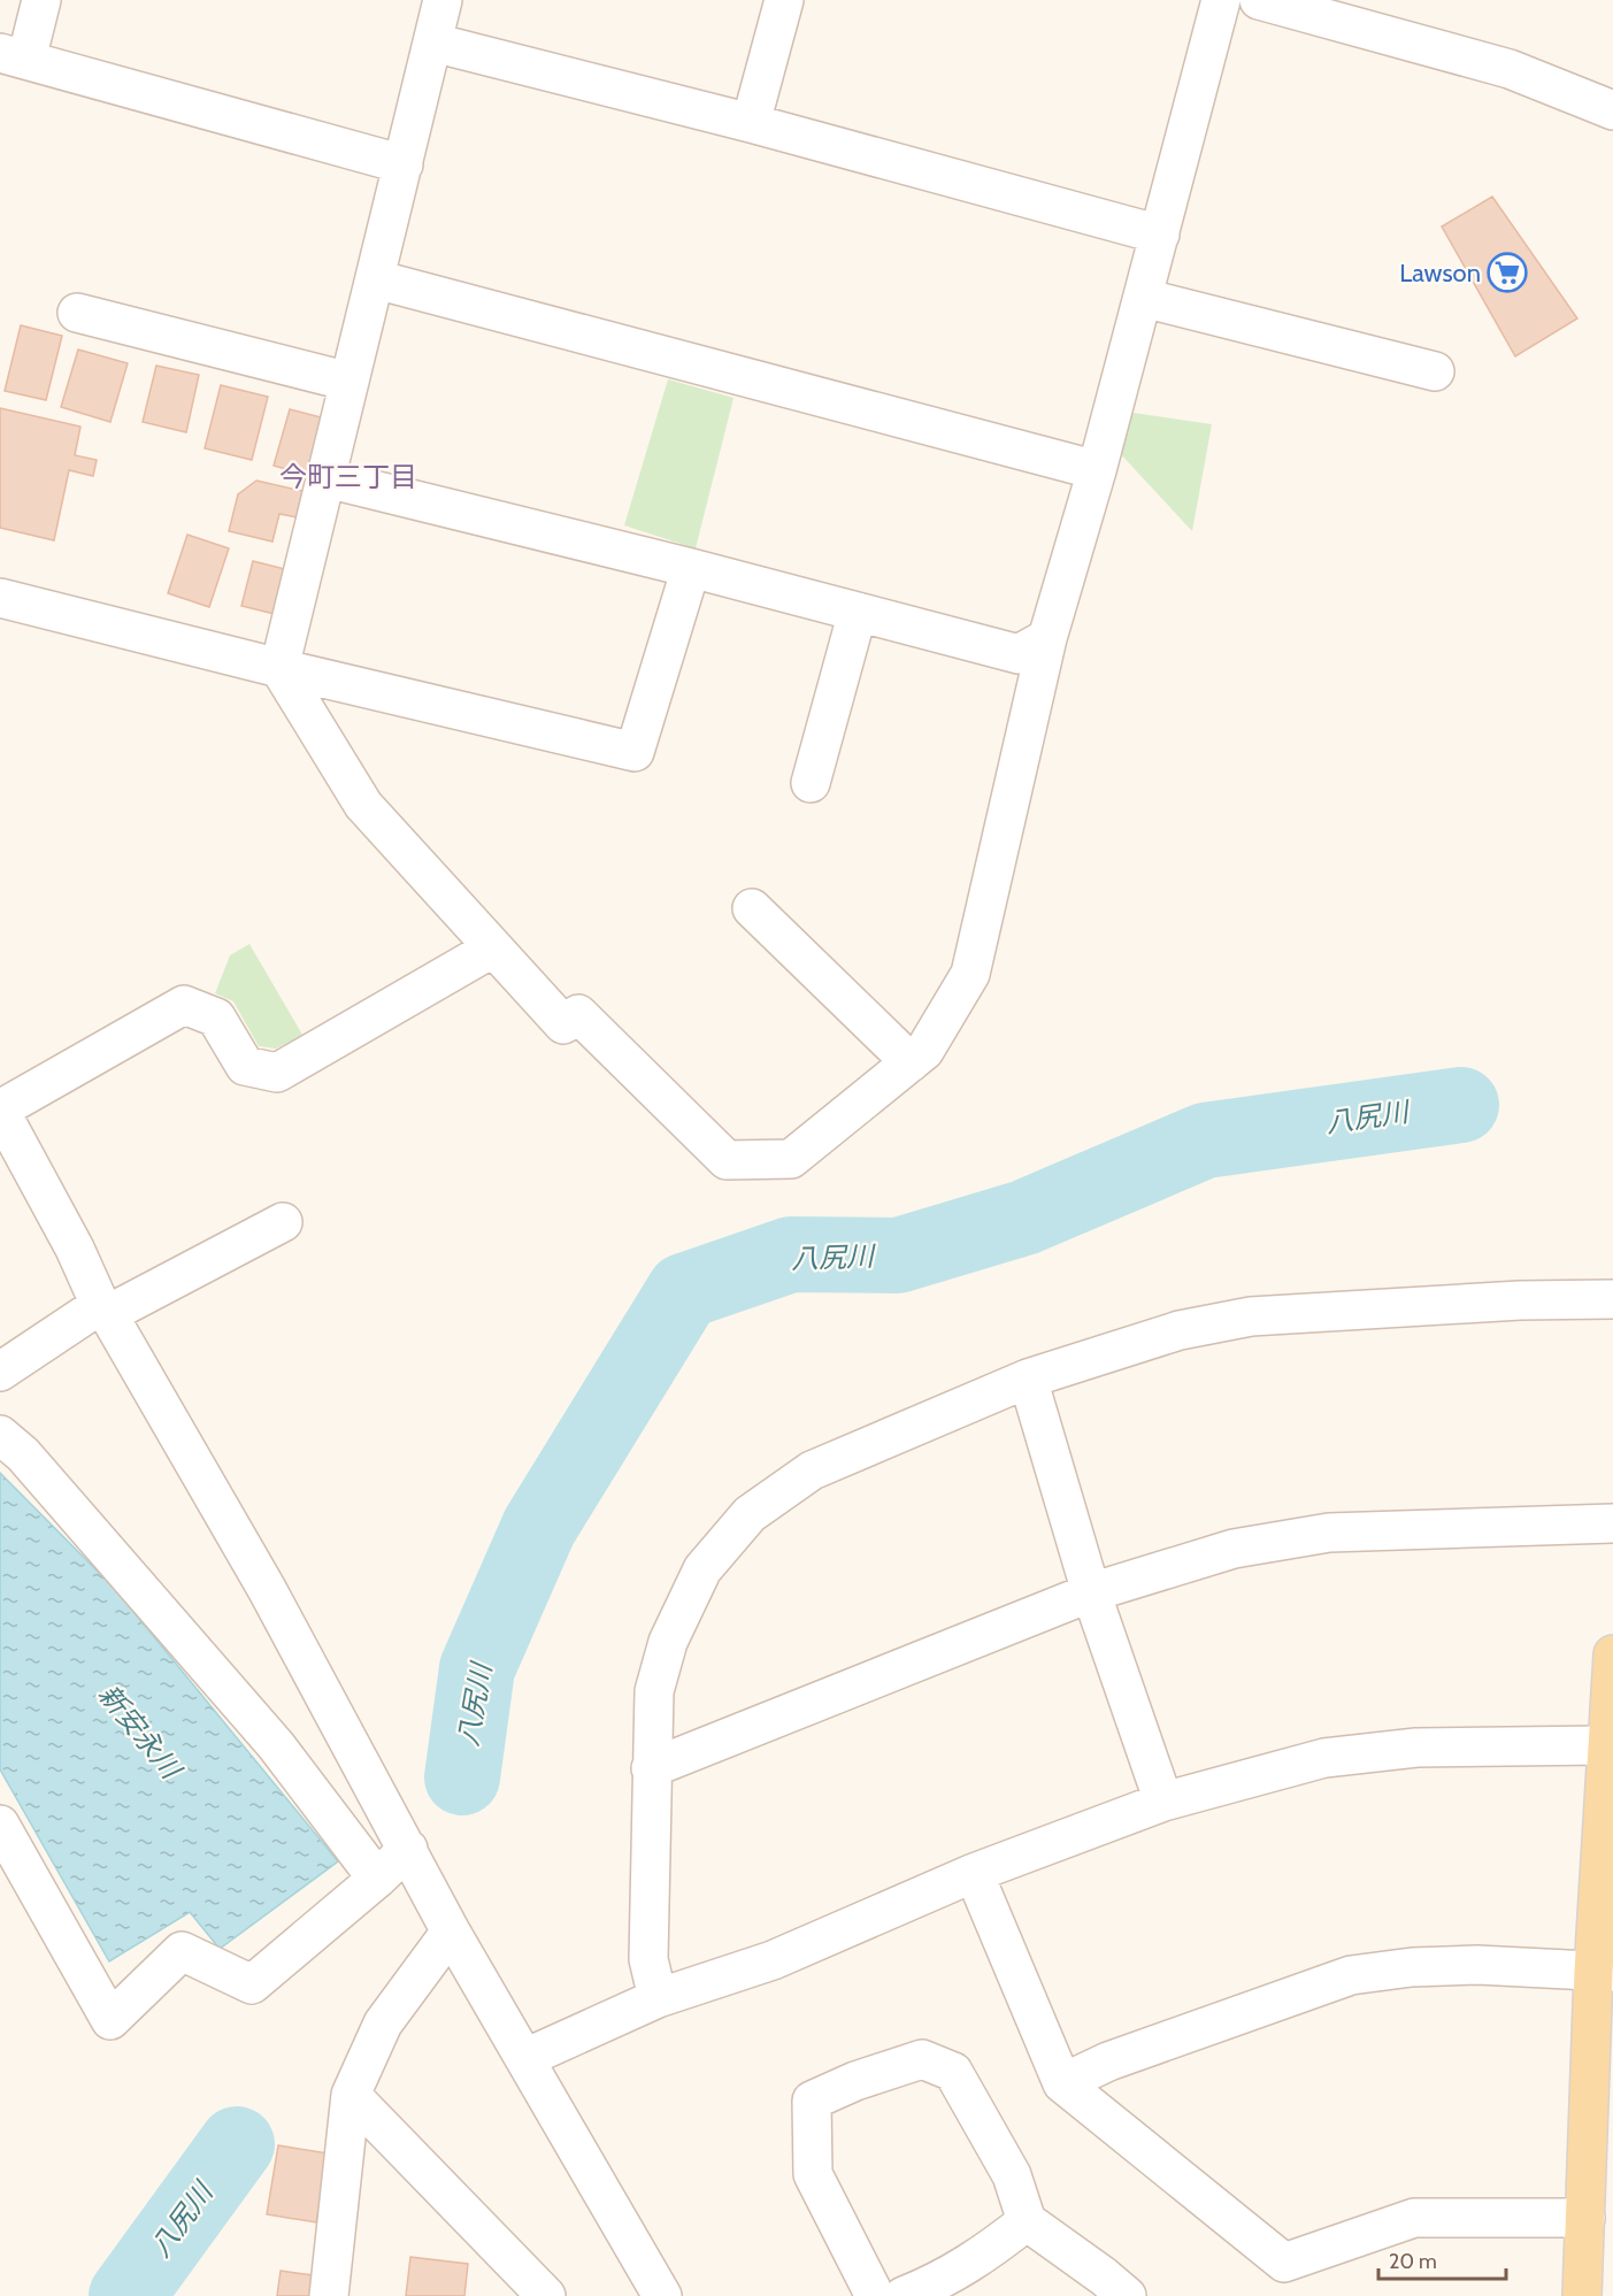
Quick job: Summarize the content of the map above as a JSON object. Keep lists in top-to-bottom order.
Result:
{
  "districts": ["今町三丁目"],
  "water": ["八尻川", "新安永川"],
  "places": {
    "supermarket": ["Lawson"]
  },
  "scale_bar": "20 m"
}
